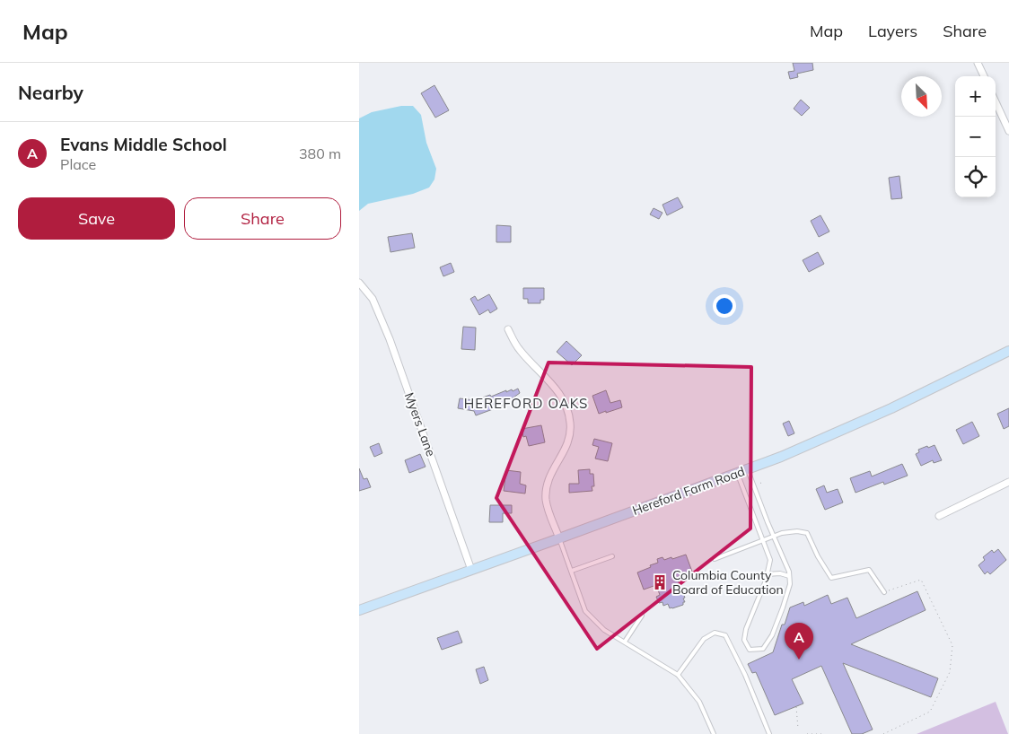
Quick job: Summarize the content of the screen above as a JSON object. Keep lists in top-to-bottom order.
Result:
{
  "streets": {
    "street": ["Myers Lane", "Hereford Farm Road"]
  },
  "crossings": [
    ["Myers Lane", "Hereford Farm Road"]
  ],
  "districts": ["HEREFORD OAKS"],
  "places": {
    "building": ["Columbia County Board of Education"]
  },
  "north": "bottom right",
  "page": {
    "header": "Map",
    "nav": ["Map", "Layers", "Share"],
    "heading": "Nearby",
    "map_buttons": ["+", "−"],
    "list": [
      {
        "mark": "A",
        "name": "Evans Middle School",
        "note": "Place",
        "value": "380 m"
      }
    ],
    "buttons": ["Save", "Share"],
    "pins": "A"
  }
}
